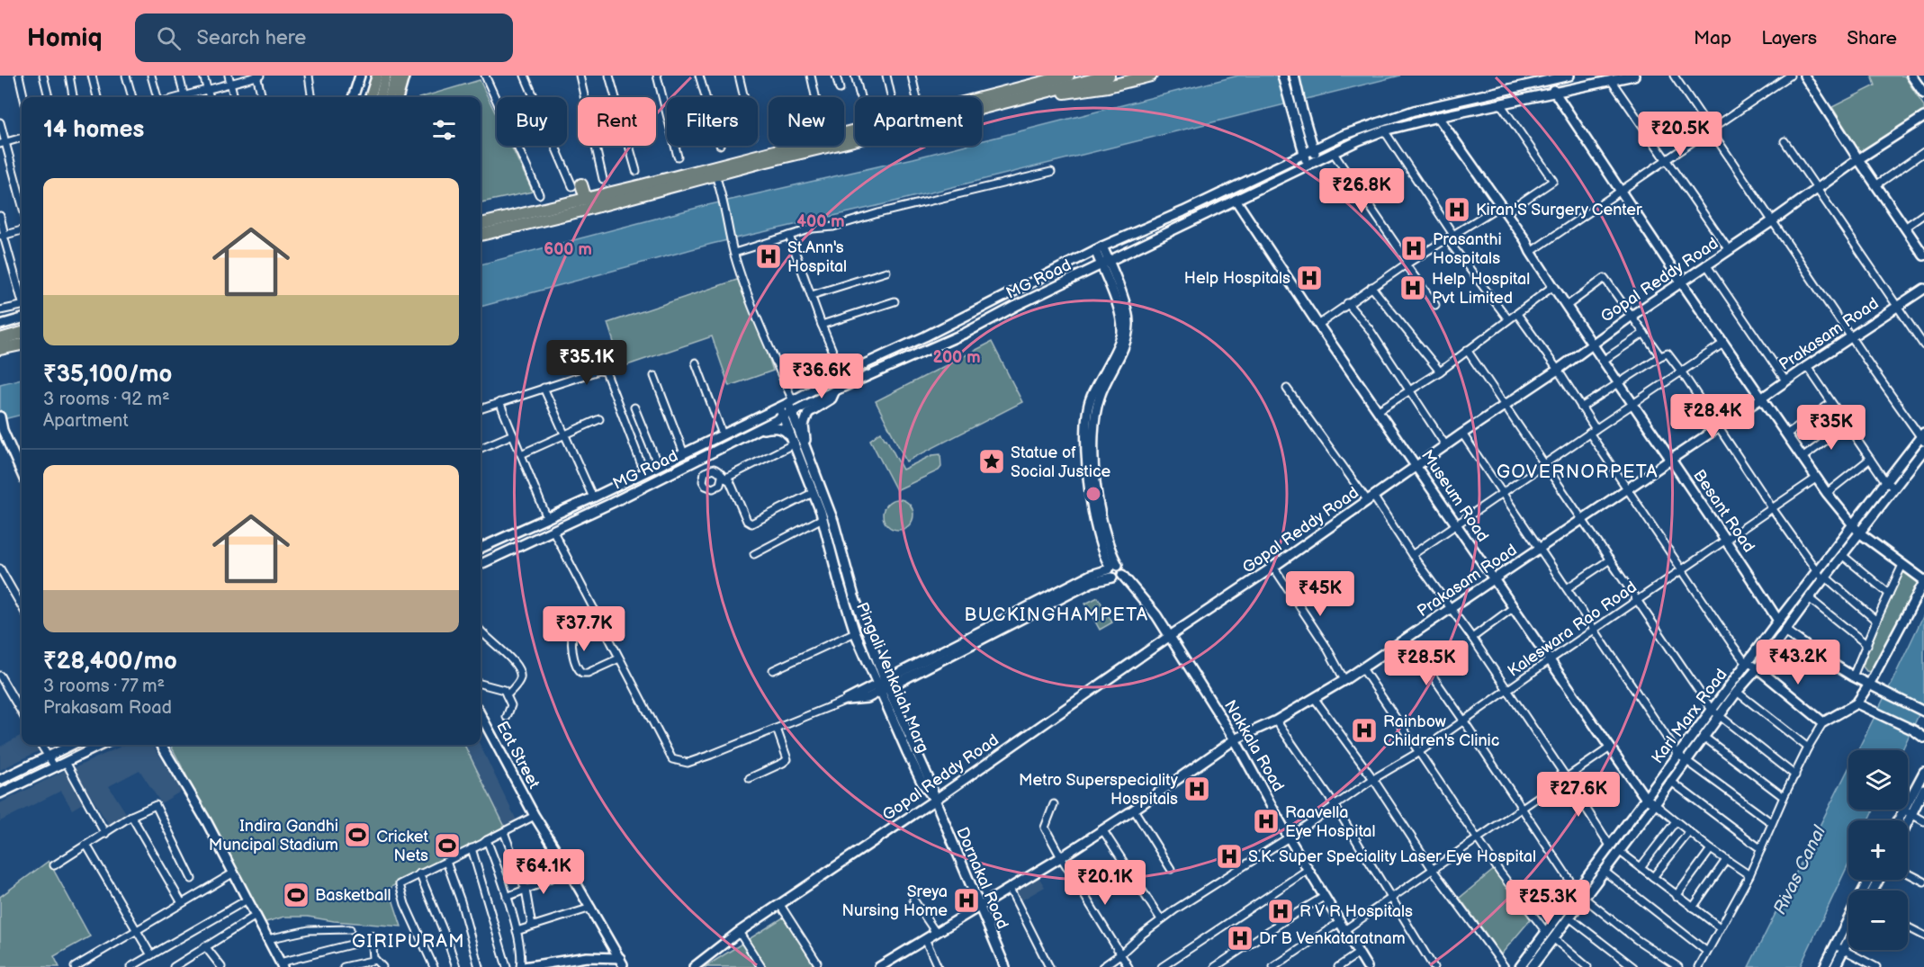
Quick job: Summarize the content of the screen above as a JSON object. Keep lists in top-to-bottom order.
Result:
{
  "streets": {
    "street": [
      "MG Road",
      "Gopal Reddy Road",
      "Prakasam Road",
      "Museum Road",
      "Besant Road",
      "Kaleswara Rao Road",
      "Pingali Venkaiah Marg",
      "Karl Marx Road",
      "Nakkala Road",
      "Eat Street",
      "Dornakal Road"
    ]
  },
  "crossings": [
    ["MG Road", "Museum Road"],
    ["MG Road", "Besant Road"],
    ["MG Road", "Pingali Venkaiah Marg"],
    ["Gopal Reddy Road", "Museum Road"],
    ["Gopal Reddy Road", "Besant Road"],
    ["Gopal Reddy Road", "Pingali Venkaiah Marg"],
    ["Gopal Reddy Road", "Nakkala Road"],
    ["Gopal Reddy Road", "Dornakal Road"],
    ["Prakasam Road", "Museum Road"],
    ["Prakasam Road", "Besant Road"],
    ["Prakasam Road", "Nakkala Road"],
    ["Prakasam Road", "Dornakal Road"],
    ["Museum Road", "Kaleswara Rao Road"],
    ["Museum Road", "Karl Marx Road"],
    ["Besant Road", "Kaleswara Rao Road"],
    ["Besant Road", "Karl Marx Road"],
    ["Kaleswara Rao Road", "Nakkala Road"],
    ["Pingali Venkaiah Marg", "Dornakal Road"]
  ],
  "districts": ["GOVERNORPETA", "BUCKINGHAMPETA", "GIRIPURAM"],
  "water": ["Rivas Canal"],
  "places": {
    "hospital": [
      "Kiran'S Surgery Center",
      "Prasanthi Hospitals",
      "St.Ann's Hospital",
      "Help Hospitals",
      "Help Hospital Pvt Limited",
      "Rainbow Children's Clinic",
      "Metro Superspeciality Hospitals",
      "Raavella Eye Hospital",
      "S.K. Super Speciality Laser Eye Hospital",
      "Sreya Nursing Home",
      "R V R Hospitals",
      "Dr B Venkataratnam"
    ],
    "place": ["Statue of Social Justice"],
    "sports": ["Indira Gandhi Muncipal Stadium", "Cricket Nets", "Basketball"]
  },
  "page": {
    "header": "Homiq",
    "search": "Search here",
    "nav": ["Map", "Layers", "Share"],
    "chip": [
      "Buy",
      "Rent",
      "Filters",
      "New",
      "Apartment"
    ],
    "heading": "14 homes",
    "price": [
      "₹20.5K",
      "₹26.8K",
      "₹35.1K",
      "₹36.6K",
      "₹28.4K",
      "₹35K",
      "₹45K",
      "₹37.7K",
      "₹43.2K",
      "₹28.5K",
      "₹27.6K",
      "₹64.1K",
      "₹20.1K",
      "₹25.3K"
    ],
    "list": [
      {
        "name": "₹35,100/mo",
        "note": "3 rooms · 92 m² · Apartment"
      },
      {
        "name": "₹28,400/mo",
        "note": "3 rooms · 77 m² · Prakasam Road"
      }
    ],
    "map_buttons": ["+", "−"]
  },
  "rings": ["400 m", "600 m", "200 m"]
}
